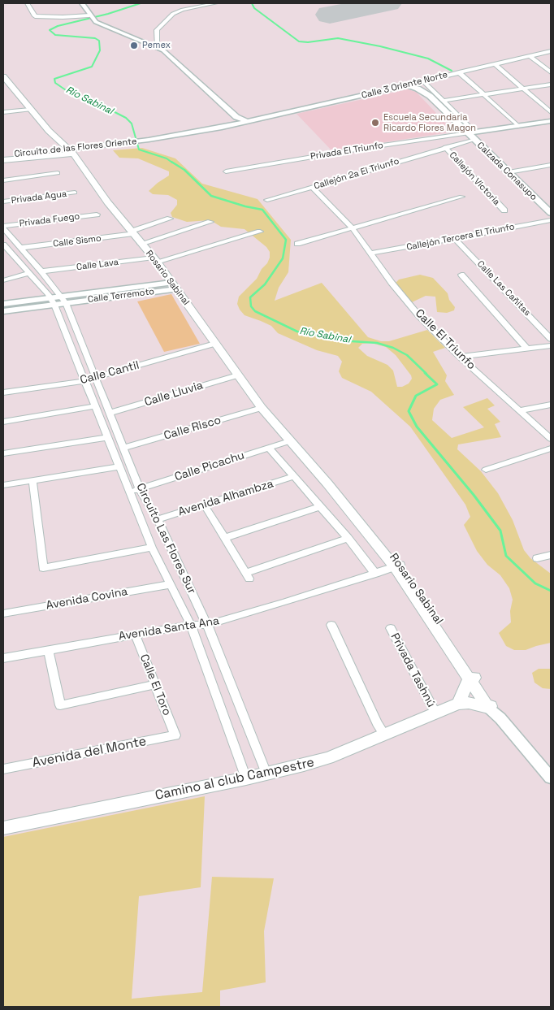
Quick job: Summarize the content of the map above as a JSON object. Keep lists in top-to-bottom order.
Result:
{
  "streets": {
    "main road": ["Circuito de las Flores Oriente", "Rosario Sabinal", "Camino al club Campestre"],
    "street": [
      "Calle 3 Oriente Norte",
      "Privada El Triunfo",
      "Calzada Conasupo",
      "Callejón 2a El Triunfo",
      "Callejón Victoria",
      "Privada Agua",
      "Privada Fuego",
      "Callejón Tercera El Triunfo",
      "Calle Sismo",
      "Calle Lava",
      "Calle Las Cañitas",
      "Calle Terremoto",
      "Calle El Triunfo",
      "Calle Cantil",
      "Calle Lluvia",
      "Calle Risco",
      "Calle Picachu",
      "Avenida Alhambza",
      "Circuito Las Flores Sur",
      "Avenida Covina",
      "Avenida Santa Ana",
      "Privada Tashnú",
      "Calle El Toro",
      "Avenida del Monte"
    ]
  },
  "crossings": [
    ["Calle 3 Oriente Norte", "Circuito de las Flores Oriente"],
    ["Calle 3 Oriente Norte", "Calzada Conasupo"],
    ["Circuito de las Flores Oriente", "Rosario Sabinal"],
    ["Privada El Triunfo", "Calzada Conasupo"],
    ["Privada El Triunfo", "Callejón 2a El Triunfo"],
    ["Calzada Conasupo", "Callejón 2a El Triunfo"],
    ["Callejón 2a El Triunfo", "Callejón Victoria"],
    ["Callejón 2a El Triunfo", "Calle El Triunfo"],
    ["Privada Fuego", "Circuito Las Flores Sur"],
    ["Callejón Tercera El Triunfo", "Calle Las Cañitas"],
    ["Callejón Tercera El Triunfo", "Calle El Triunfo"],
    ["Calle Sismo", "Rosario Sabinal"],
    ["Calle Sismo", "Circuito Las Flores Sur"],
    ["Calle Lava", "Rosario Sabinal"],
    ["Calle Lava", "Circuito Las Flores Sur"],
    ["Rosario Sabinal", "Calle Terremoto"],
    ["Rosario Sabinal", "Calle Cantil"],
    ["Rosario Sabinal", "Calle Lluvia"],
    ["Rosario Sabinal", "Calle Risco"],
    ["Rosario Sabinal", "Calle Picachu"],
    ["Rosario Sabinal", "Avenida Santa Ana"],
    ["Rosario Sabinal", "Camino al club Campestre"],
    ["Calle Terremoto", "Circuito Las Flores Sur"],
    ["Calle Cantil", "Circuito Las Flores Sur"],
    ["Calle Lluvia", "Circuito Las Flores Sur"],
    ["Calle Risco", "Circuito Las Flores Sur"],
    ["Calle Picachu", "Circuito Las Flores Sur"],
    ["Avenida Alhambza", "Circuito Las Flores Sur"],
    ["Circuito Las Flores Sur", "Avenida Covina"],
    ["Circuito Las Flores Sur", "Avenida Santa Ana"],
    ["Circuito Las Flores Sur", "Camino al club Campestre"],
    ["Avenida Santa Ana", "Calle El Toro"],
    ["Privada Tashnú", "Camino al club Campestre"],
    ["Calle El Toro", "Avenida del Monte"]
  ],
  "water": ["Río Sabinal"],
  "places": ["Pemex", "Escuela Secundaria Ricardo Flores Magon"]
}
